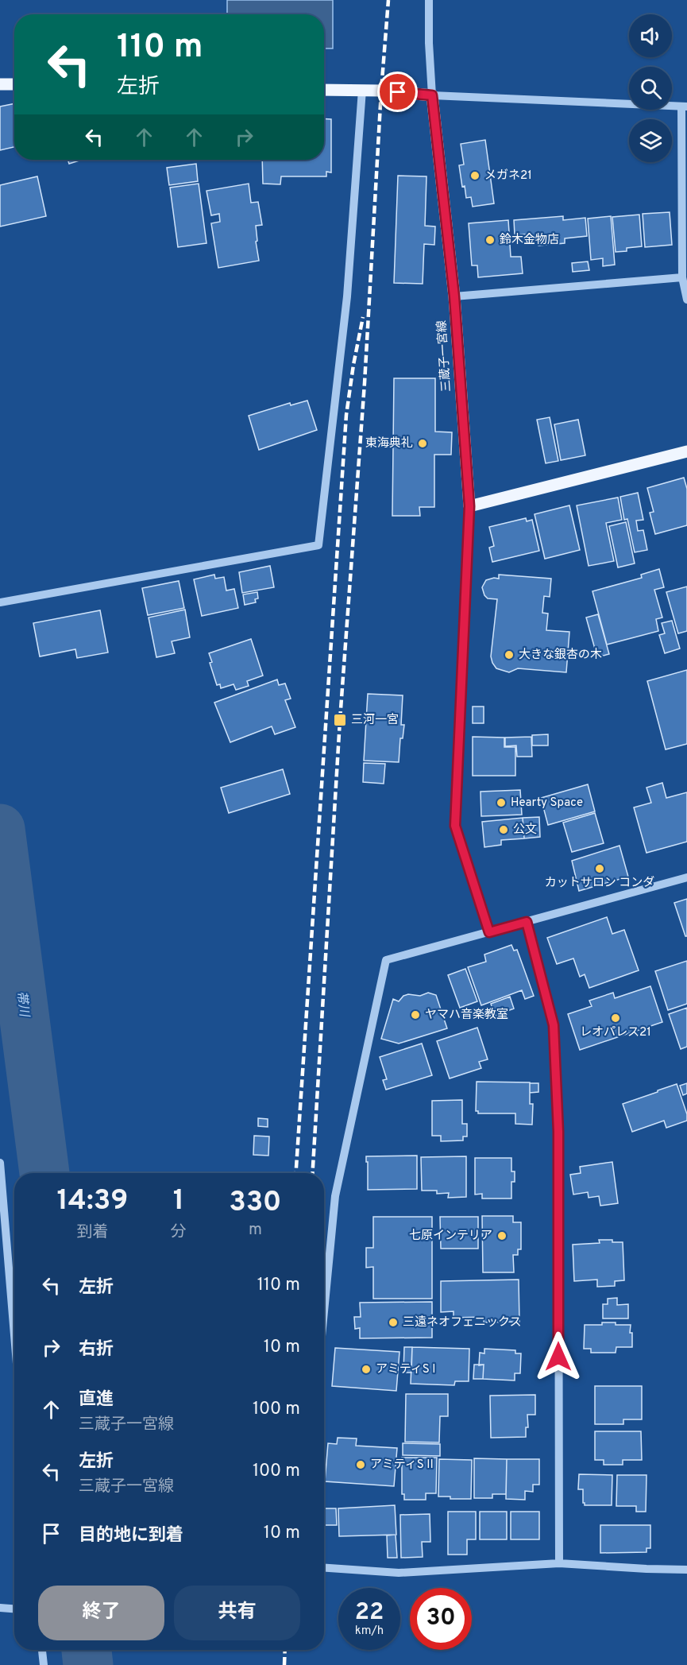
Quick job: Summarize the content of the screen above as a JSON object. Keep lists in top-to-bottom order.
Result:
{
  "streets": {
    "main road": ["三蔵子一宮線"]
  },
  "water": ["帯川"],
  "places": {
    "other": [
      "メガネ21",
      "鈴木金物店",
      "東海典礼",
      "大きな銀杏の木",
      "Hearty Space",
      "公文",
      "カットサロン コンダ",
      "ヤマハ音楽教室",
      "レオパレス21",
      "七原インテリア",
      "三遠ネオフェニックス",
      "アミティS I",
      "アミティS II"
    ],
    "transit": ["三河一宮"]
  },
  "page": {
    "turn": ["110 m", "左折"],
    "eta": [
      "14:39",
      "到着",
      "1",
      "分",
      "330",
      "m"
    ],
    "list": [
      {
        "name": "左折",
        "value": "110 m"
      },
      {
        "name": "右折",
        "value": "10 m"
      },
      {
        "name": "直進",
        "note": "三蔵子一宮線",
        "value": "100 m"
      },
      {
        "name": "左折",
        "note": "三蔵子一宮線",
        "value": "100 m"
      },
      {
        "name": "目的地に到着",
        "value": "10 m"
      }
    ],
    "buttons": ["終了", "共有"],
    "speed": "22 km/h",
    "limit": "30"
  }
}
